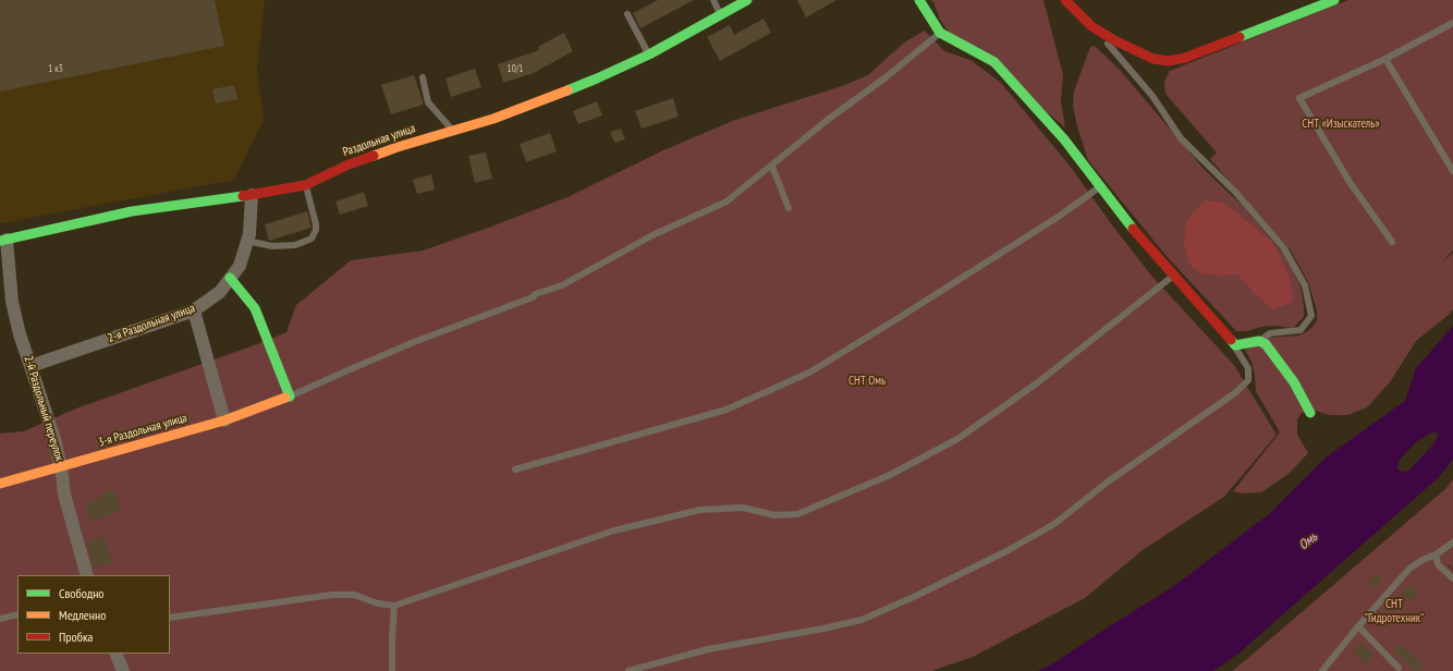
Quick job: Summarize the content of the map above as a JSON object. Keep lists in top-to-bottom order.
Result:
{
  "streets": {
    "street": [
      "Раздольная улица",
      "2-я Раздольная улица",
      "2-й Раздольный переулок",
      "3-я Раздольная улица"
    ]
  },
  "crossings": [
    ["Раздольная улица", "2-я Раздольная улица"],
    ["Раздольная улица", "2-й Раздольный переулок"],
    ["2-я Раздольная улица", "2-й Раздольный переулок"],
    ["2-й Раздольный переулок", "3-я Раздольная улица"]
  ],
  "water": ["Омь"],
  "parks": ["СНТ «Изыскатель»", "СНТ Омь", "СНТ \"Гидротехник\""],
  "house_numbers": ["1 к3", "10/1"],
  "legend": ["Свободно", "Медленно", "Пробка"]
}
